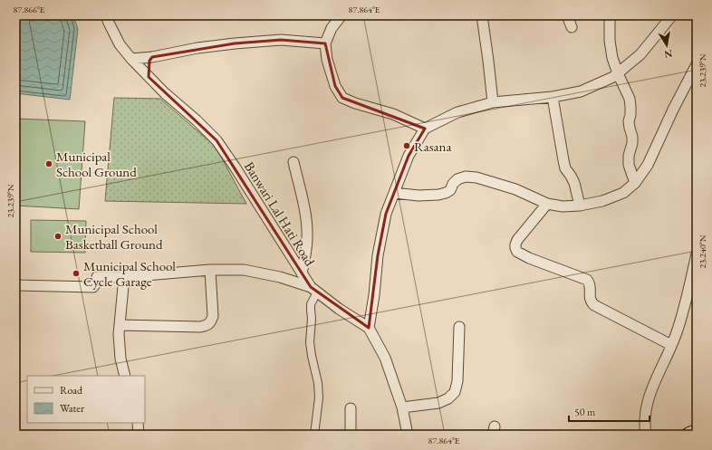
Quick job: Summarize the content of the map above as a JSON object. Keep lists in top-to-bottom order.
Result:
{
  "streets": {
    "street": ["Banwari Lal Hati Road"]
  },
  "places": [
    "Rasana",
    "Municipal School Ground",
    "Municipal School Basketball Ground",
    "Municipal School Cycle Garage"
  ],
  "legend": ["Road", "Water"],
  "scale_bar": "50 m",
  "north": "bottom",
  "coordinates": [
    "87.866°E",
    "87.864°E",
    "23.239°N",
    "23.240°N"
  ]
}
